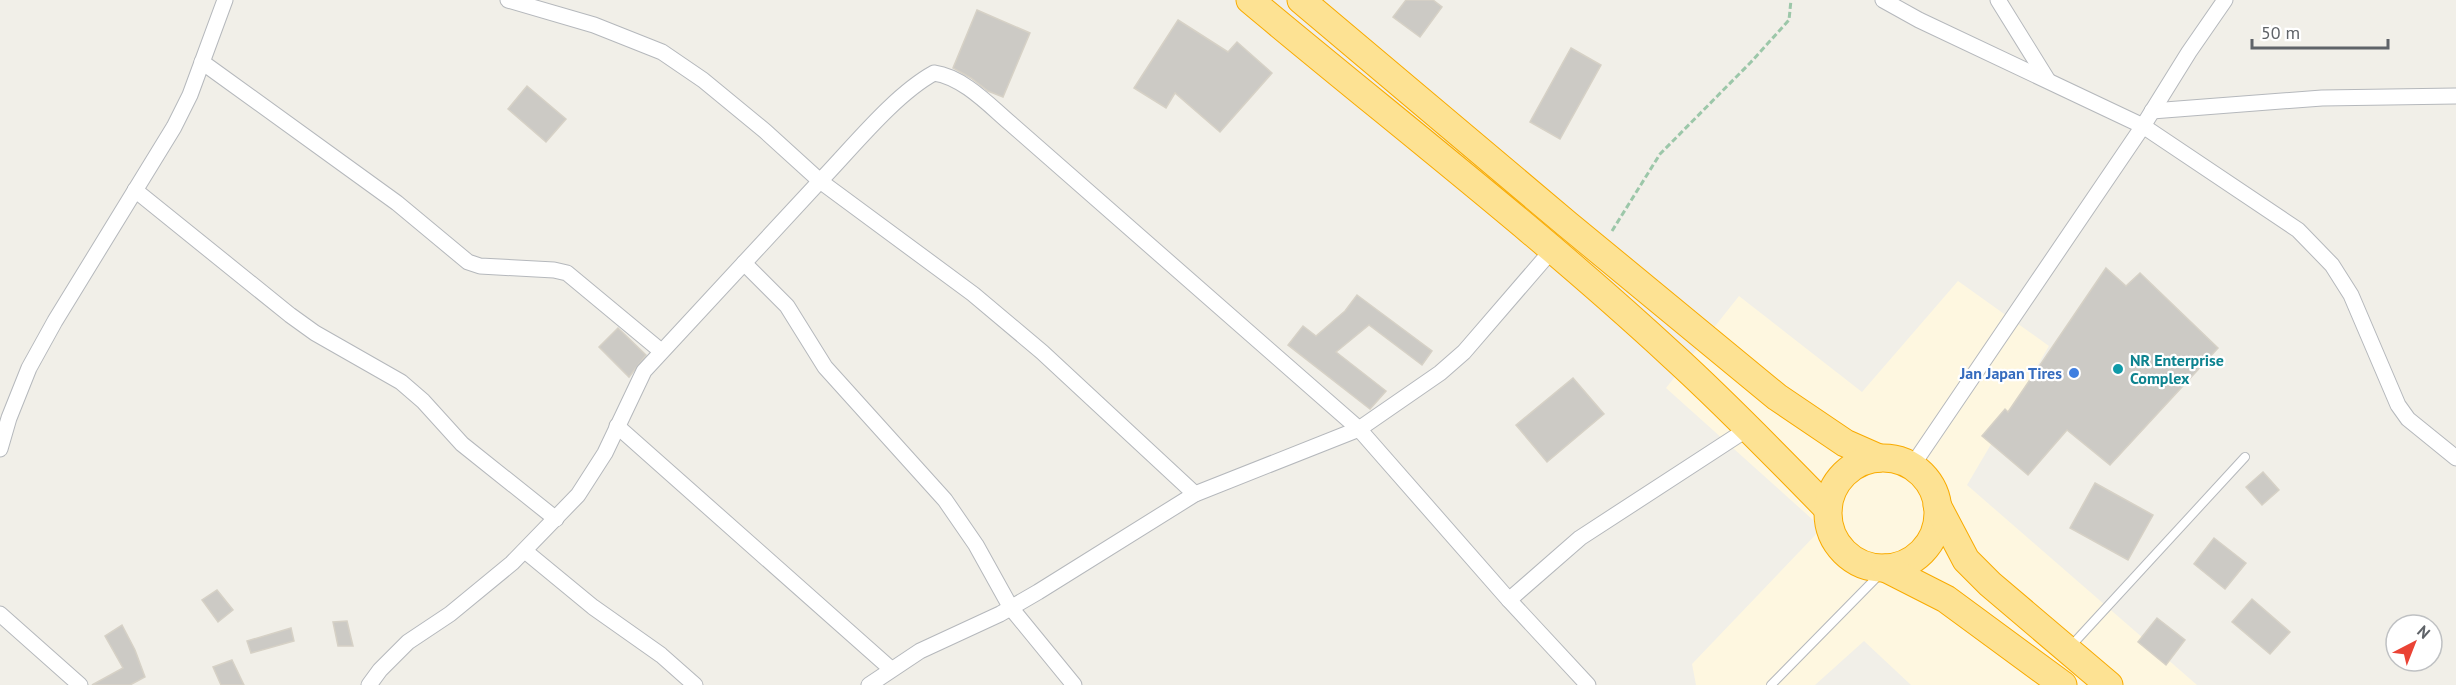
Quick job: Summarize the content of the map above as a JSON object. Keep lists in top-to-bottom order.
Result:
{
  "places": ["NR Enterprise Complex", "Jan Japan Tires"],
  "scale_bar": "50 m",
  "north": "top right"
}
